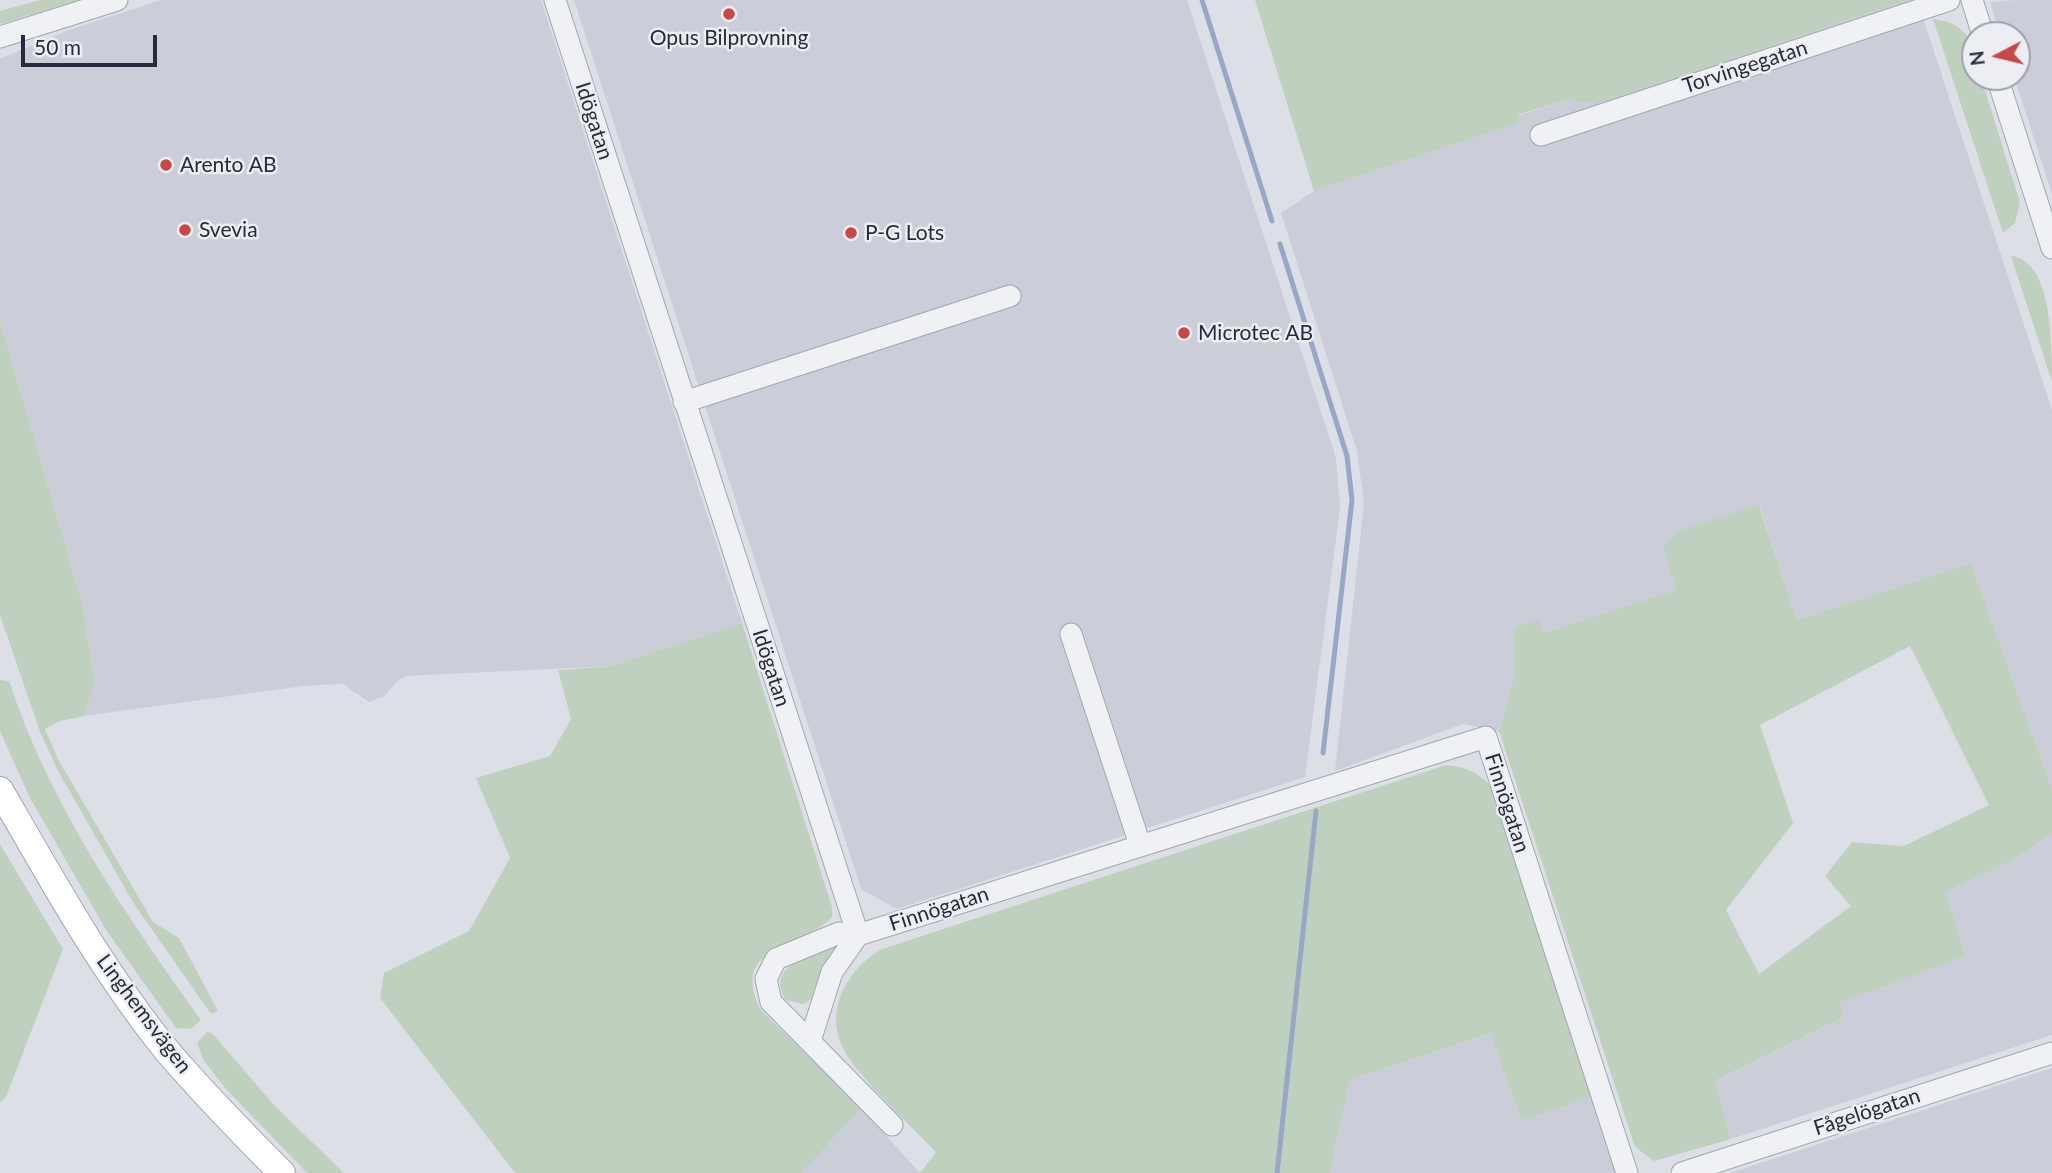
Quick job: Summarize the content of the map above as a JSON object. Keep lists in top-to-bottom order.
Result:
{
  "streets": {
    "main road": ["Linghemsvägen"],
    "street": [
      "Torvingegatan",
      "Idögatan",
      "Finnögatan",
      "Fågelögatan"
    ]
  },
  "crossings": [
    ["Idögatan", "Finnögatan"]
  ],
  "places": [
    "Opus Bilprovning",
    "Arento AB",
    "Svevia",
    "P-G Lots",
    "Microtec AB"
  ],
  "scale_bar": "50 m",
  "north": "left"
}
